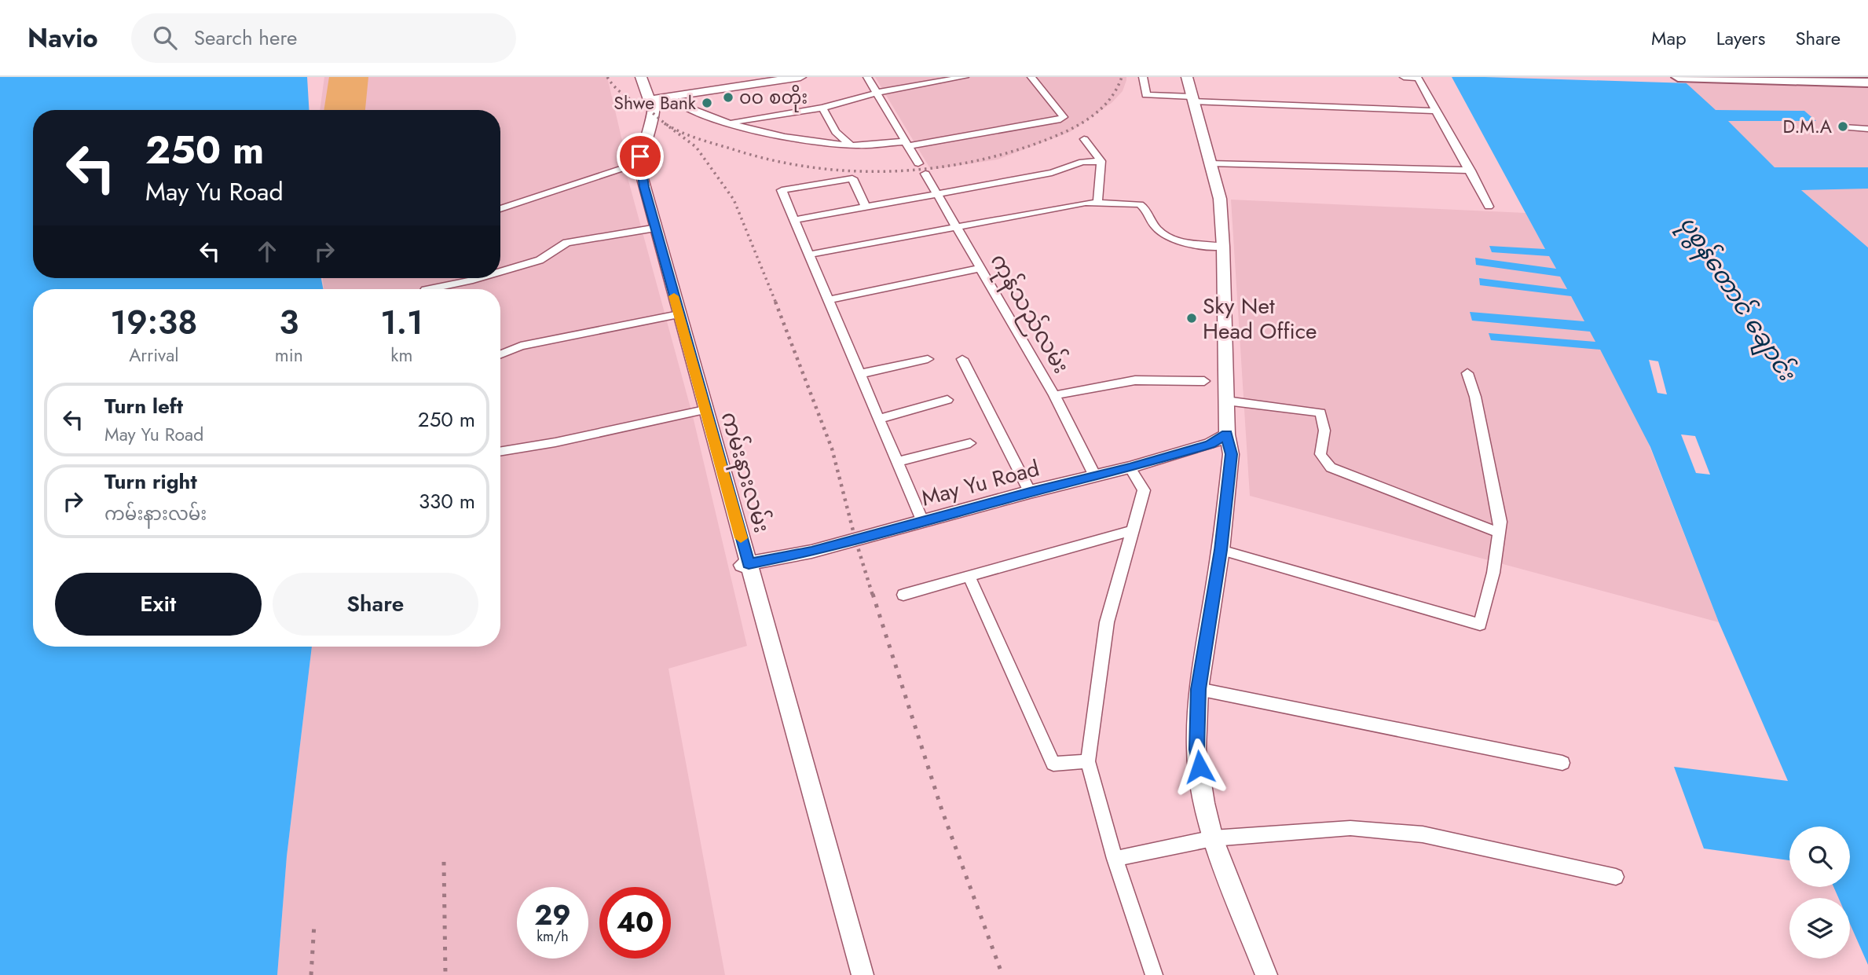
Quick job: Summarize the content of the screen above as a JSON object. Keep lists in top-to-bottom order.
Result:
{
  "streets": {
    "street": ["ကုန်သည်လမ်း", "ကမ်းနားလမ်း", "May Yu Road"]
  },
  "crossings": [
    ["ကုန်သည်လမ်း", "May Yu Road"],
    ["ကမ်းနားလမ်း", "May Yu Road"]
  ],
  "water": ["ပုစွန်တောင် ချောင်း"],
  "places": [
    "ဝဝ စတိုး",
    "Shwe Bank",
    "D.M.A",
    "Sky Net Head Office"
  ],
  "page": {
    "header": "Navio",
    "search": "Search here",
    "nav": ["Map", "Layers", "Share"],
    "turn": ["250 m", "May Yu Road"],
    "eta": [
      "19:38",
      "Arrival",
      "3",
      "min",
      "1.1",
      "km"
    ],
    "list": [
      {
        "name": "Turn left",
        "note": "May Yu Road",
        "value": "250 m"
      },
      {
        "name": "Turn right",
        "note": "ကမ်းနားလမ်း",
        "value": "330 m"
      }
    ],
    "buttons": ["Exit", "Share"],
    "speed": "29 km/h",
    "limit": "40"
  }
}
